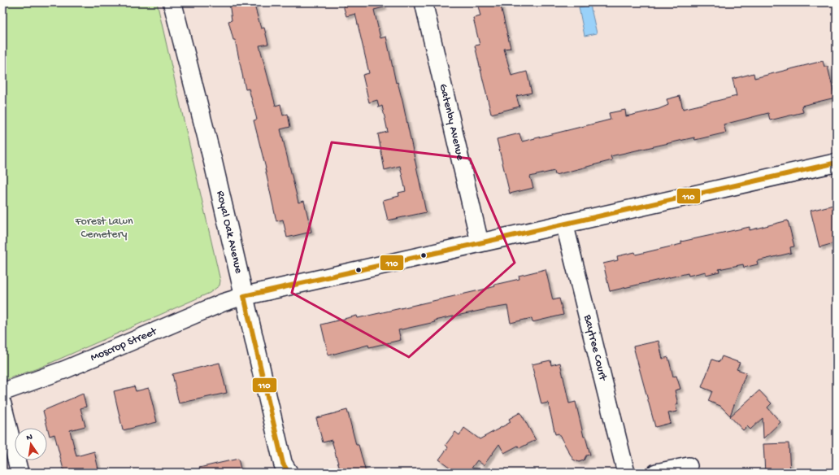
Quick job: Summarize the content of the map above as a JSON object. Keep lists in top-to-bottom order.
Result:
{
  "streets": {
    "street": [
      "Gatenby Avenue",
      "Royal Oak Avenue",
      "Moscrop Street",
      "Baytree Court"
    ]
  },
  "crossings": [
    ["Royal Oak Avenue", "Moscrop Street"]
  ],
  "parks": ["Forest Lawn Cemetery"],
  "lines": ["transit line 110"],
  "north": "top"
}
